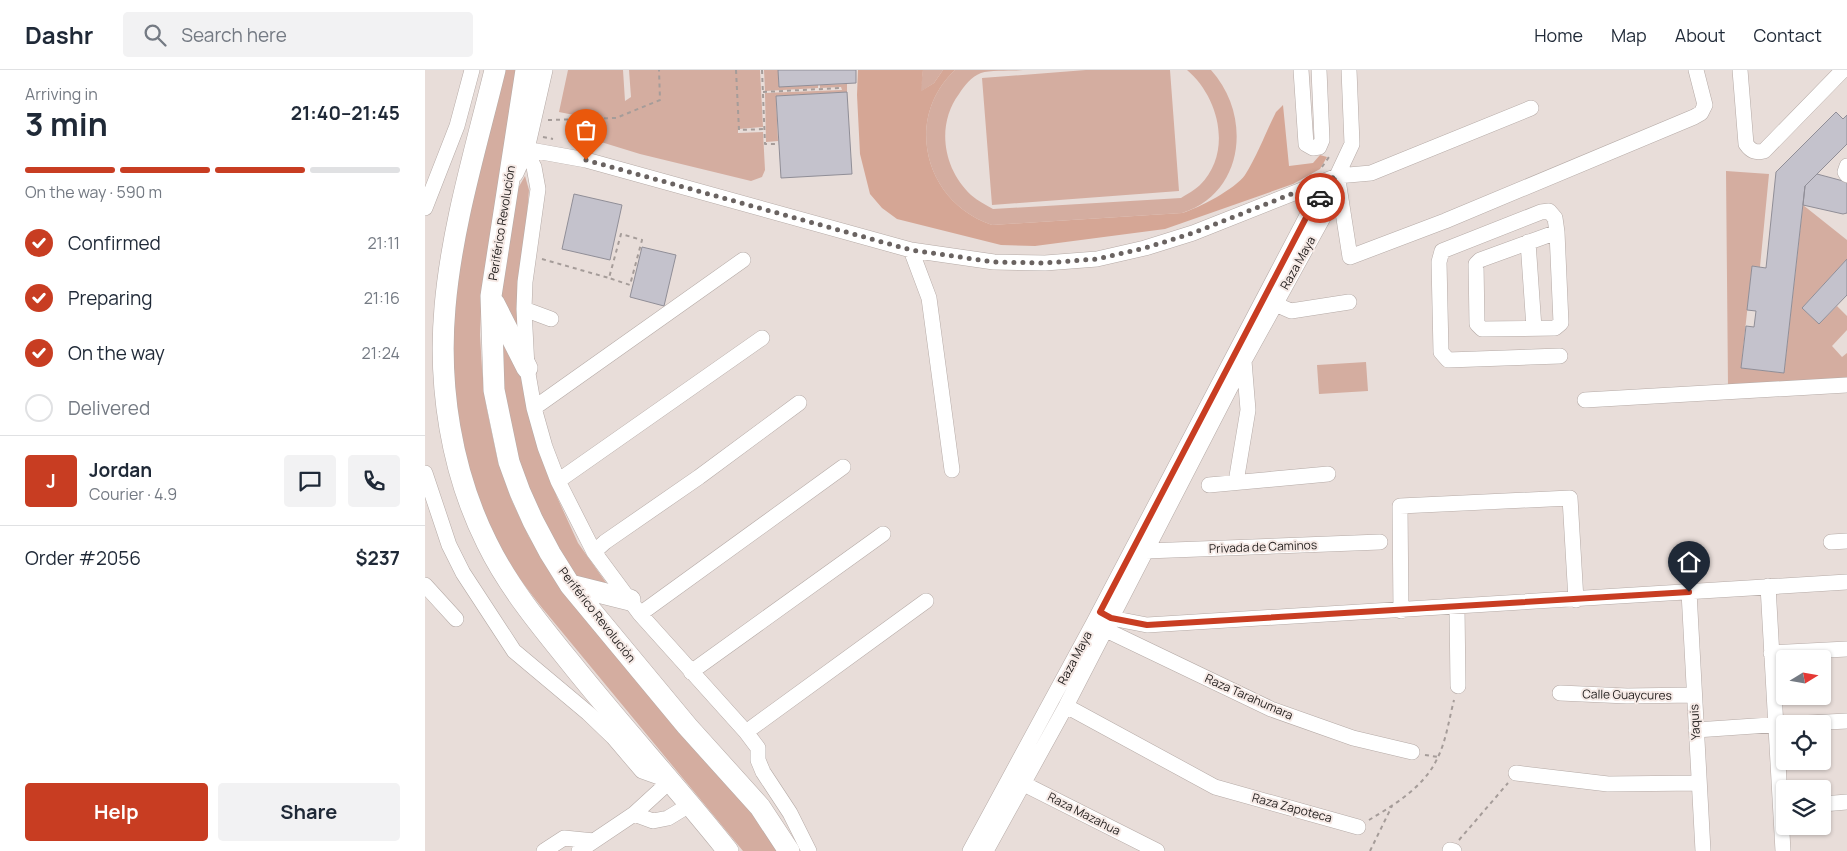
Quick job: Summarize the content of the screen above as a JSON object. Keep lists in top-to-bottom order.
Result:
{
  "streets": {
    "highway": ["Periférico Revolución"],
    "street": [
      "Raza Maya",
      "Privada de Caminos",
      "Calle Guaycures",
      "Raza Tarahumara",
      "Yaquis",
      "Raza Zapoteca",
      "Raza Mazahua"
    ]
  },
  "crossings": [
    ["Raza Maya", "Privada de Caminos"],
    ["Raza Maya", "Raza Tarahumara"],
    ["Raza Maya", "Raza Zapoteca"],
    ["Raza Maya", "Raza Mazahua"],
    ["Calle Guaycures", "Yaquis"]
  ],
  "north": "right",
  "page": {
    "header": "Dashr",
    "search": "Search here",
    "nav": [
      "Home",
      "Map",
      "About",
      "Contact"
    ],
    "heading": ["3 min", "Arriving in", "21:40–21:45"],
    "panel": [
      "Jordan",
      "Courier · 4.9",
      "Order #2056",
      "$237"
    ],
    "bar": "On the way · 590 m",
    "list": [
      ["Confirmed", "21:11"],
      ["Preparing", "21:16"],
      ["On the way", "21:24"],
      "Delivered"
    ],
    "round": "J",
    "buttons": ["Help", "Share"]
  }
}
